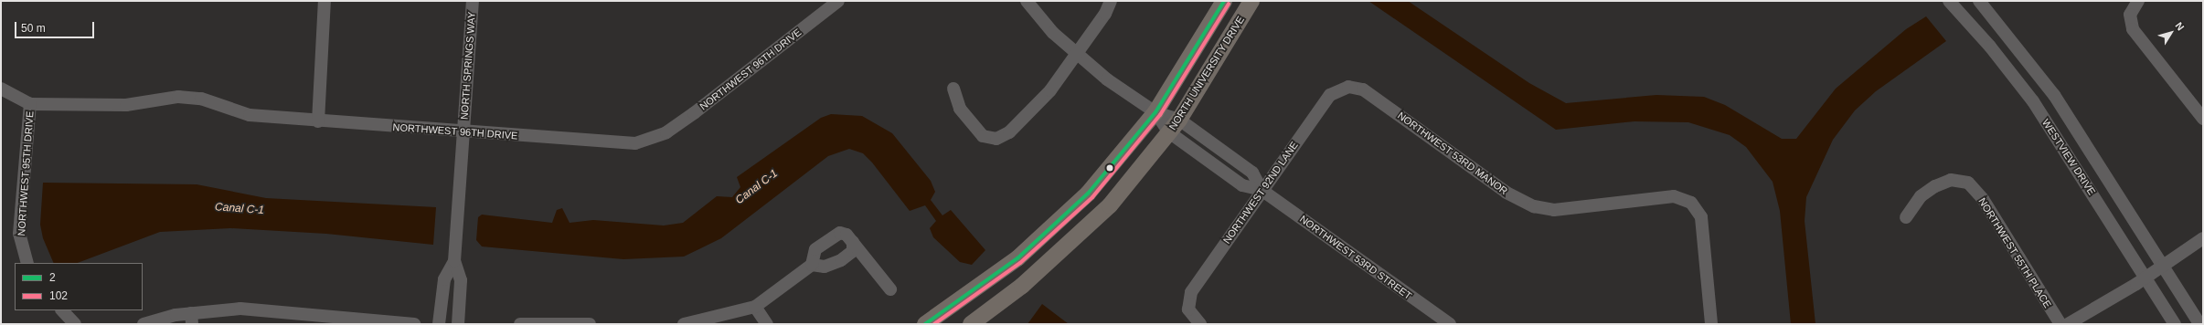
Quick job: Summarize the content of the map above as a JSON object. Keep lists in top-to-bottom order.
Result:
{
  "streets": {
    "main road": ["NORTH UNIVERSITY DRIVE"],
    "street": [
      "NORTH SPRINGS WAY",
      "NORTHWEST 96TH DRIVE",
      "NORTHWEST 53RD MANOR",
      "WESTVIEW DRIVE",
      "NORTHWEST 95TH DRIVE",
      "NORTHWEST 92ND LANE",
      "NORTHWEST 55TH PLACE",
      "NORTHWEST 53RD STREET"
    ]
  },
  "crossings": [
    ["NORTH SPRINGS WAY", "NORTHWEST 96TH DRIVE"],
    ["NORTHWEST 96TH DRIVE", "NORTHWEST 95TH DRIVE"],
    ["NORTH UNIVERSITY DRIVE", "NORTHWEST 53RD STREET"],
    ["NORTHWEST 53RD MANOR", "NORTHWEST 92ND LANE"],
    ["NORTHWEST 92ND LANE", "NORTHWEST 53RD STREET"]
  ],
  "water": ["Canal C-1"],
  "lines": ["transit line 2", "transit line 102"],
  "legend": ["2", "102"],
  "scale_bar": "50 m",
  "north": "top right"
}
